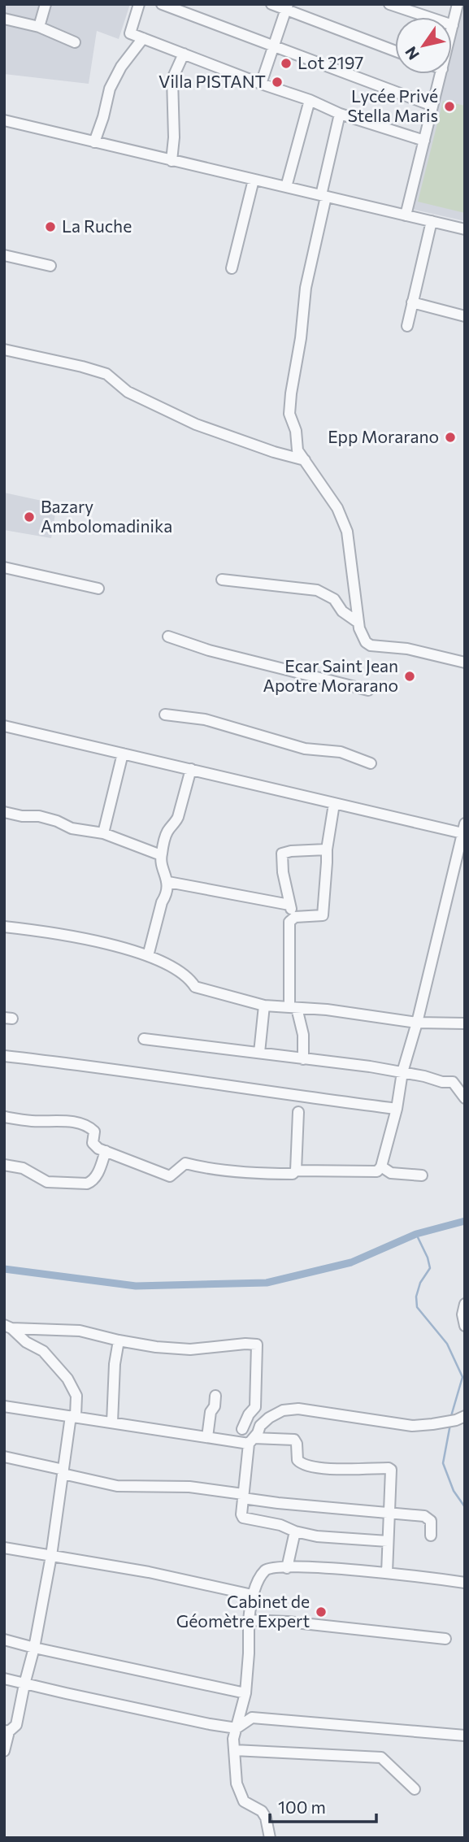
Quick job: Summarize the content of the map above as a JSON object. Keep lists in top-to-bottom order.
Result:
{
  "places": [
    "Lot 2197",
    "Villa PISTANT",
    "Lycée Privé Stella Maris",
    "La Ruche",
    "Epp Morarano",
    "Bazary Ambolomadinika",
    "Ecar Saint Jean Apotre Morarano",
    "Cabinet de Géomètre Expert"
  ],
  "scale_bar": "100 m",
  "north": "bottom left"
}
